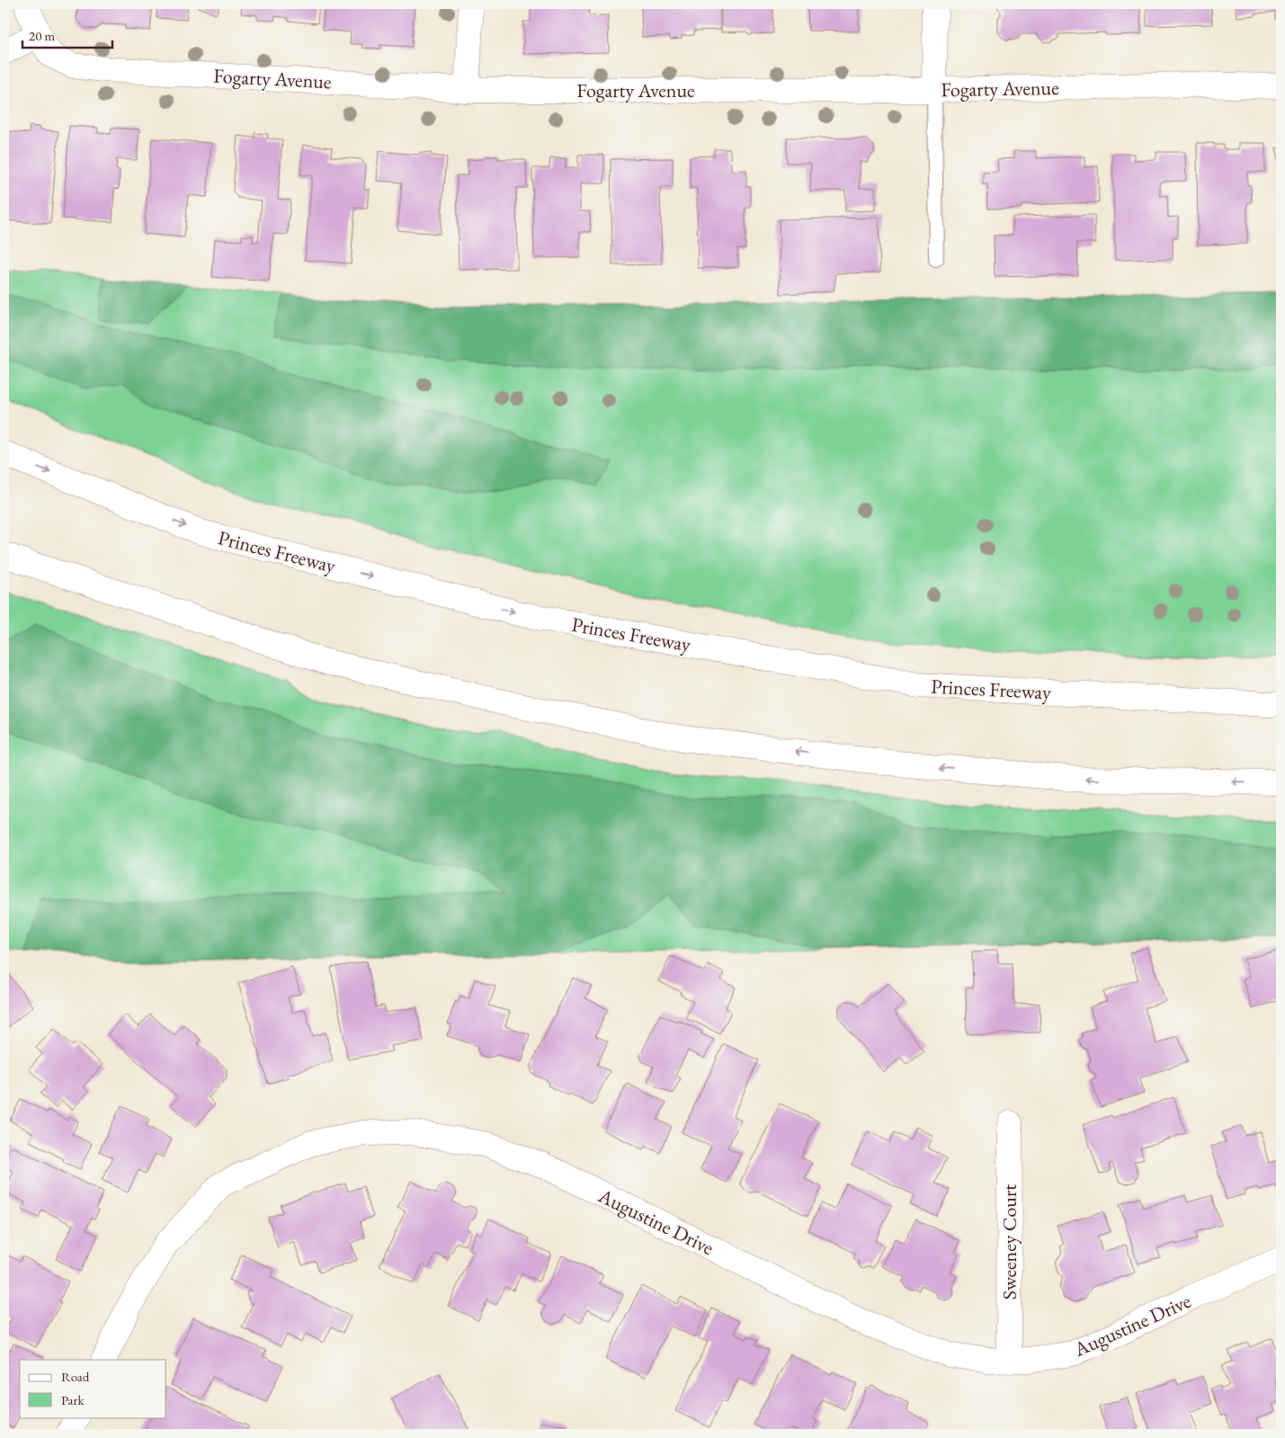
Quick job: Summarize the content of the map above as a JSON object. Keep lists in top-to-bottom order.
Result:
{
  "streets": {
    "main road": [
      "Fogarty Avenue",
      "Princes Freeway",
      "Augustine Drive",
      "Sweeney Court"
    ]
  },
  "crossings": [
    ["Augustine Drive", "Sweeney Court"]
  ],
  "legend": ["Road", "Park"],
  "scale_bar": "20 m"
}
